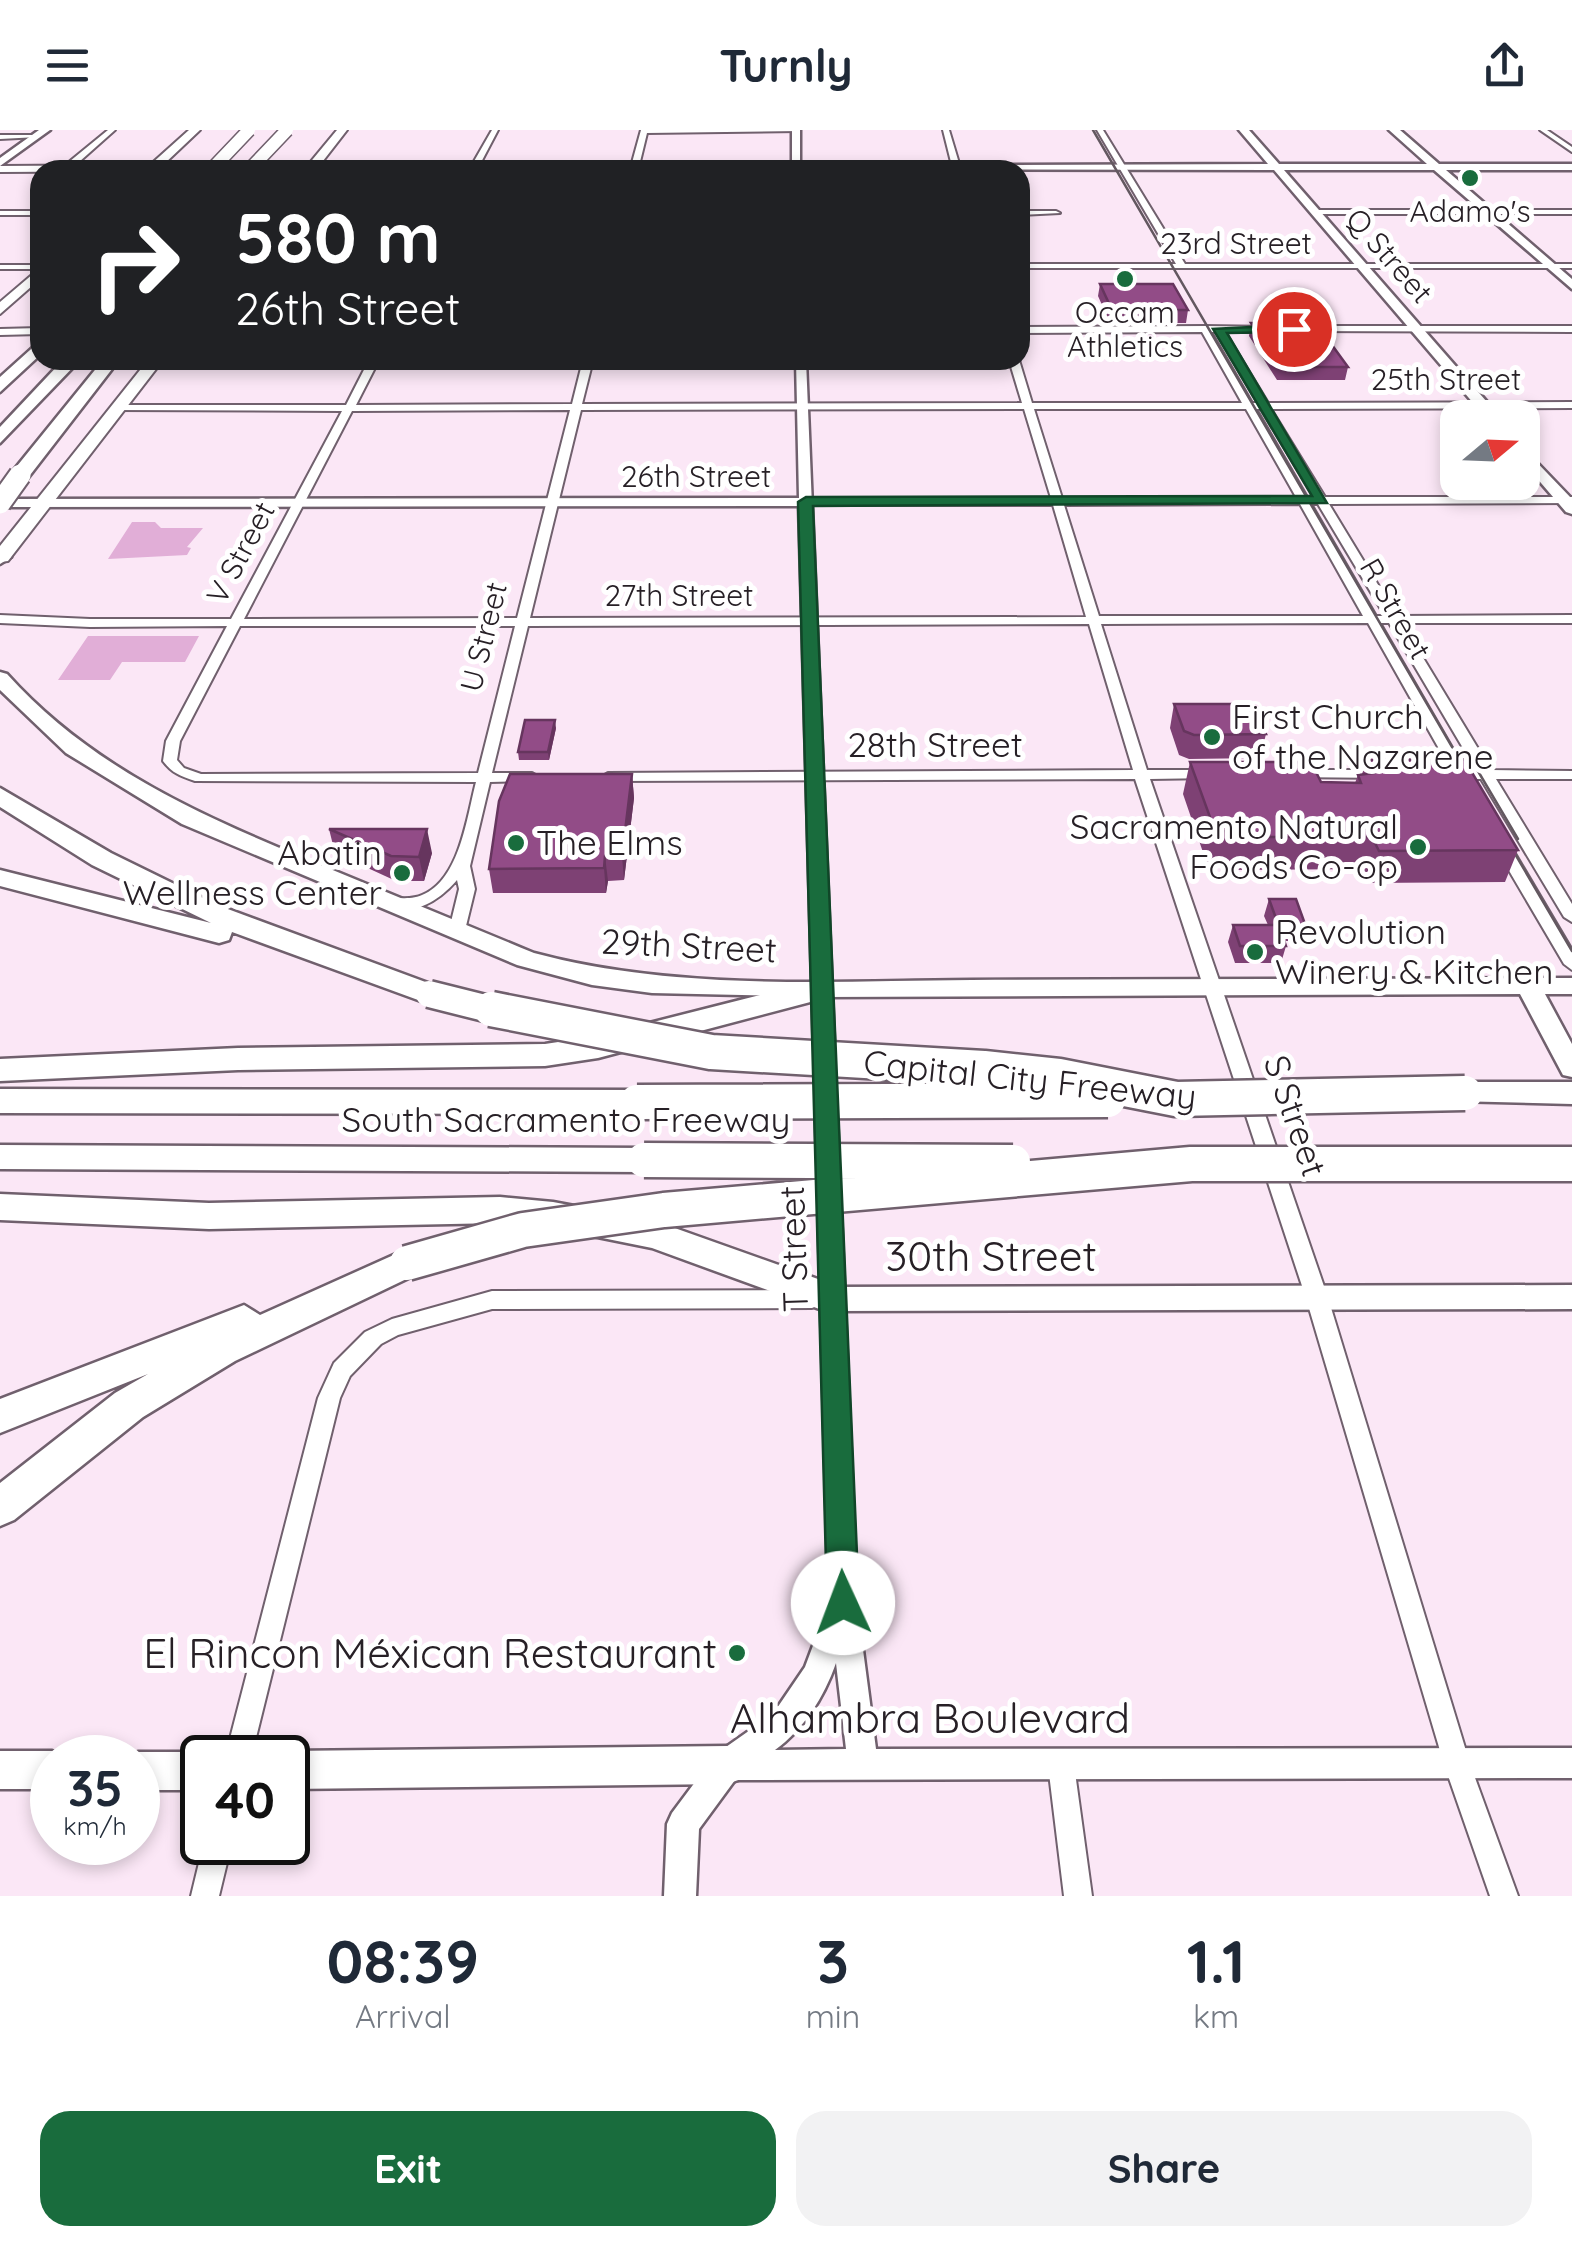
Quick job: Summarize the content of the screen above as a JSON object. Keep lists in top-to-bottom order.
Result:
{
  "streets": {
    "highway": ["Capital City Freeway", "South Sacramento Freeway"],
    "main road": [
      "Q Street",
      "29th Street",
      "30th Street",
      "Alhambra Boulevard"
    ],
    "street": [
      "23rd Street",
      "25th Street",
      "26th Street",
      "V Street",
      "27th Street",
      "R Street",
      "U Street",
      "28th Street",
      "S Street",
      "T Street"
    ]
  },
  "crossings": [
    ["23rd Street", "Q Street"],
    ["25th Street", "V Street"],
    ["25th Street", "R Street"],
    ["25th Street", "U Street"],
    ["25th Street", "S Street"],
    ["25th Street", "T Street"],
    ["26th Street", "V Street"],
    ["26th Street", "R Street"],
    ["26th Street", "U Street"],
    ["26th Street", "S Street"],
    ["26th Street", "T Street"],
    ["V Street", "27th Street"],
    ["V Street", "U Street"],
    ["27th Street", "R Street"],
    ["27th Street", "U Street"],
    ["27th Street", "S Street"],
    ["27th Street", "T Street"],
    ["U Street", "29th Street"],
    ["28th Street", "S Street"],
    ["28th Street", "T Street"],
    ["29th Street", "S Street"],
    ["29th Street", "T Street"],
    ["Capital City Freeway", "South Sacramento Freeway"],
    ["S Street", "30th Street"],
    ["S Street", "Alhambra Boulevard"],
    ["T Street", "30th Street"],
    ["T Street", "Alhambra Boulevard"]
  ],
  "places": [
    "Adamo's",
    "Occam Athletics",
    "First Church of the Nazarene",
    "The Elms",
    "Sacramento Natural Foods Co-op",
    "Abatin Wellness Center",
    "Revolution Winery & Kitchen",
    "El Rincon Méxican Restaurant"
  ],
  "north": "right",
  "page": {
    "header": "Turnly",
    "turn": ["580 m", "26th Street"],
    "speed": "35 km/h",
    "limit": "40",
    "eta": [
      "08:39",
      "Arrival",
      "3",
      "min",
      "1.1",
      "km"
    ],
    "buttons": ["Exit", "Share"]
  }
}
